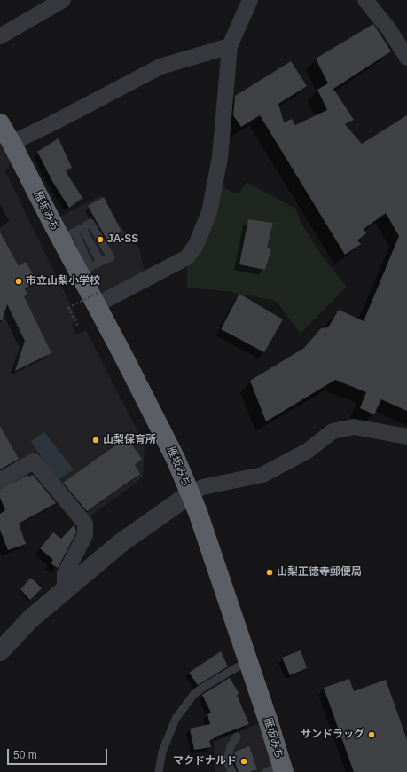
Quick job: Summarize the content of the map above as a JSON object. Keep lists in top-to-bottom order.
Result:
{
  "streets": {
    "highway": ["雁坂みち"]
  },
  "places": [
    "JA-SS",
    "市立山梨小学校",
    "山梨保育所",
    "山梨正徳寺郵便局",
    "サンドラッグ",
    "マクドナルド"
  ],
  "scale_bar": "50 m"
}
